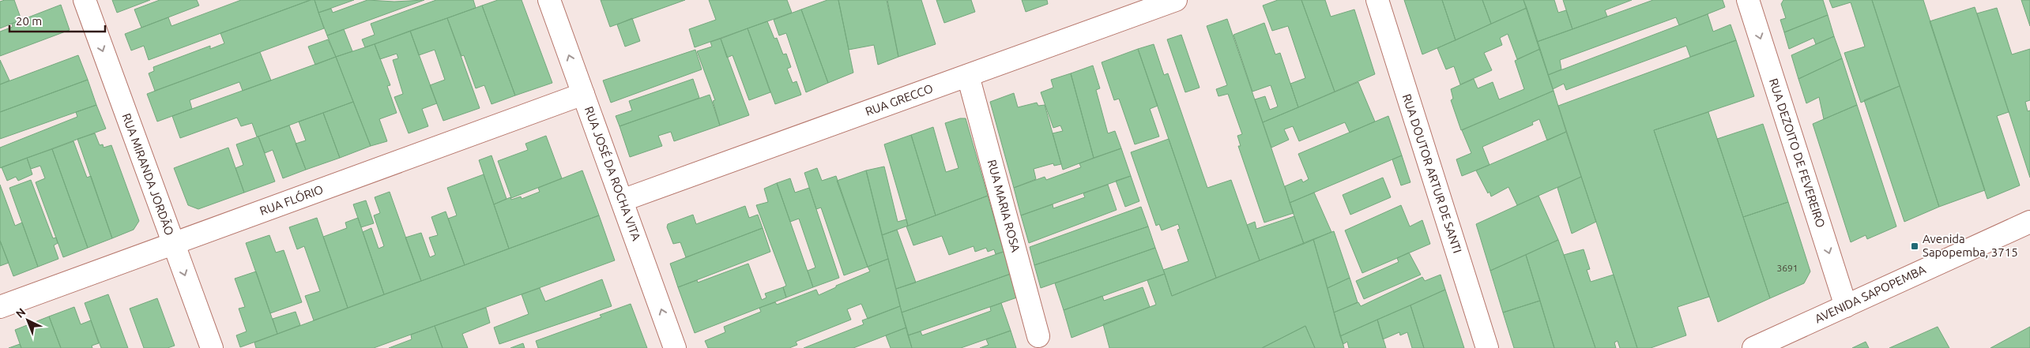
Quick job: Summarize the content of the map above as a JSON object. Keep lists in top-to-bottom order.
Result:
{
  "streets": {
    "street": [
      "RUA GRECCO",
      "RUA DEZOITO DE FEVEREIRO",
      "RUA JOSÉ DA ROCHA VITA",
      "RUA DOUTOR ARTUR DE SANTI",
      "RUA MIRANDA JORDÃO",
      "RUA FLÓRIO",
      "RUA MARIA ROSA",
      "AVENIDA SAPOPEMBA"
    ]
  },
  "crossings": [
    ["RUA GRECCO", "RUA JOSÉ DA ROCHA VITA"],
    ["RUA GRECCO", "RUA MARIA ROSA"],
    ["RUA DEZOITO DE FEVEREIRO", "AVENIDA SAPOPEMBA"],
    ["RUA JOSÉ DA ROCHA VITA", "RUA FLÓRIO"],
    ["RUA MIRANDA JORDÃO", "RUA FLÓRIO"]
  ],
  "one_way": ["RUA DEZOITO DE FEVEREIRO", "RUA JOSÉ DA ROCHA VITA", "RUA MIRANDA JORDÃO"],
  "places": {
    "transit": ["Avenida Sapopemba, 3715"]
  },
  "house_numbers": ["3691"],
  "scale_bar": "20 m",
  "north": "top left"
}
